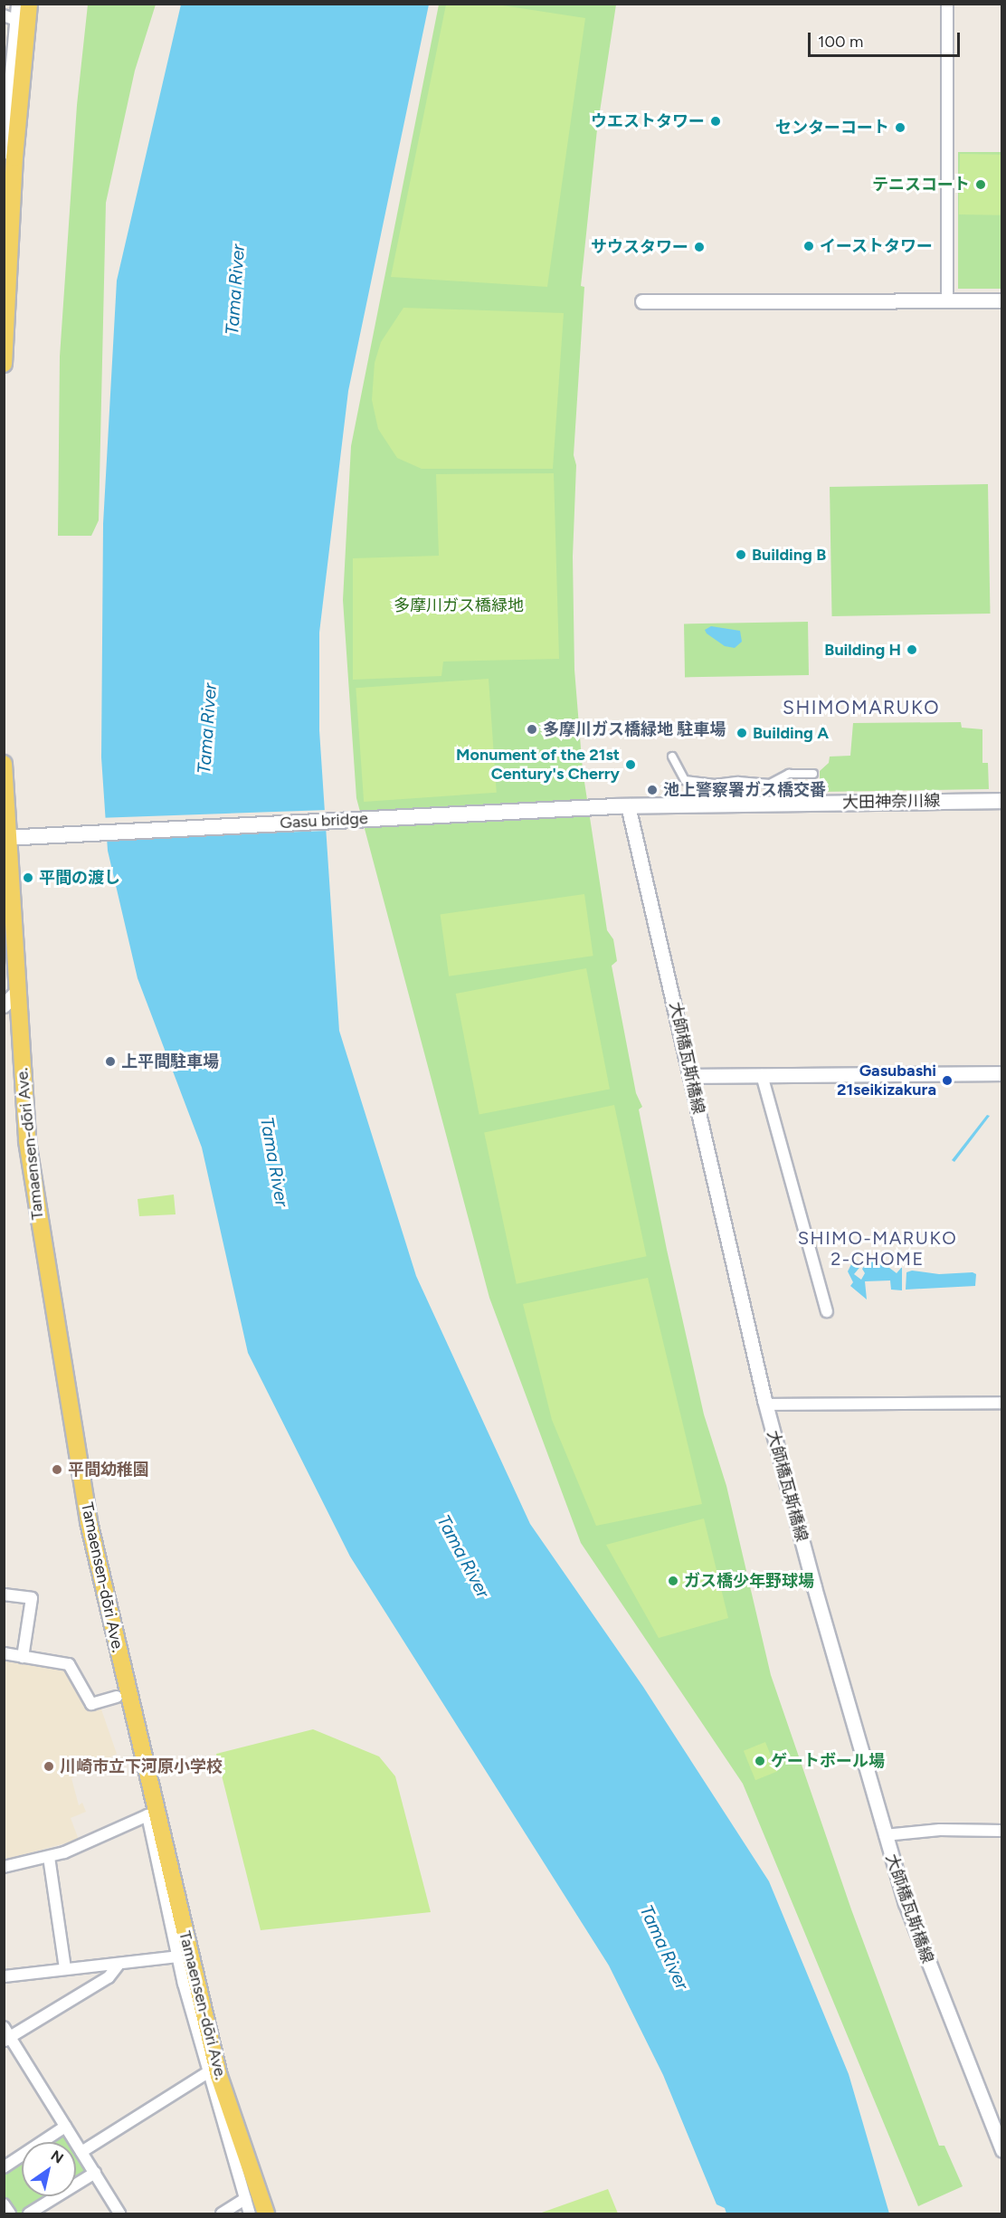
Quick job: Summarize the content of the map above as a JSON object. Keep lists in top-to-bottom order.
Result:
{
  "streets": {
    "main road": ["大田神奈川線", "Gasu bridge", "Tamaensen-dōri Ave."],
    "street": ["大師橋瓦斯橋線"]
  },
  "crossings": [
    ["大田神奈川線", "Gasu bridge"],
    ["大田神奈川線", "大師橋瓦斯橋線"],
    ["Gasu bridge", "大師橋瓦斯橋線"],
    ["Gasu bridge", "Tamaensen-dōri Ave."]
  ],
  "districts": ["SHIMOMARUKO", "SHIMO-MARUKO 2-CHOME"],
  "water": ["Tama River"],
  "parks": ["多摩川ガス橋緑地"],
  "places": [
    "ウエストタワー",
    "センターコート",
    "テニスコート",
    "イーストタワー",
    "サウスタワー",
    "Building B",
    "Building H",
    "多摩川ガス橋緑地 駐車場",
    "Building A",
    "Monument of the 21st Century's Cherry",
    "池上警察署ガス橋交番",
    "平間の渡し",
    "上平間駐車場",
    "Gasubashi 21seikizakura",
    "平間幼稚園",
    "ガス橋少年野球場",
    "ゲートボール場",
    "川崎市立下河原小学校"
  ],
  "scale_bar": "100 m",
  "north": "top right"
}
